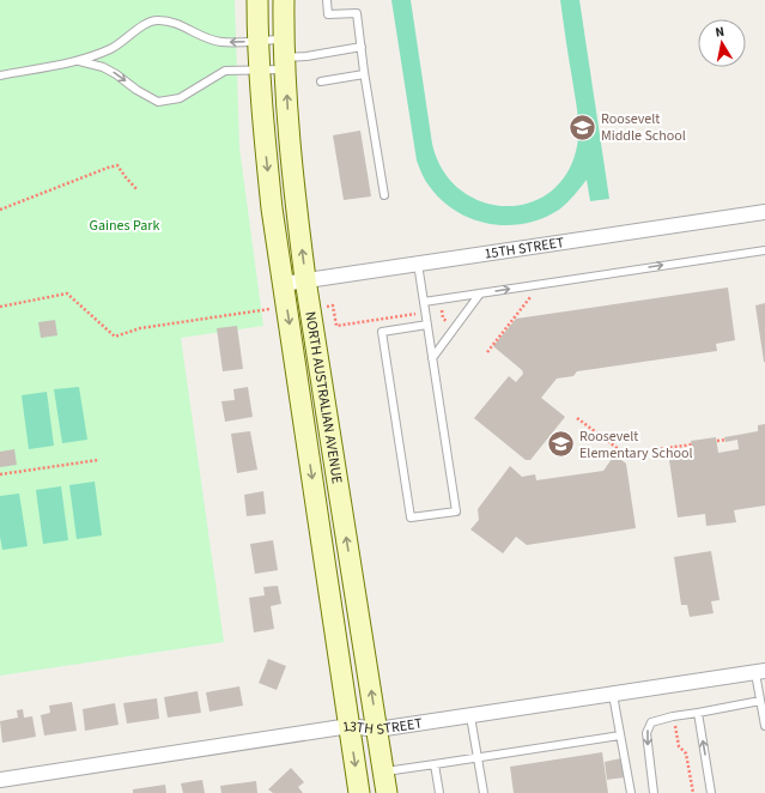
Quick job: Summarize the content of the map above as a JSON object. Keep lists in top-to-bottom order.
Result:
{
  "streets": {
    "main road": ["NORTH AUSTRALIAN AVENUE"],
    "street": ["15TH STREET", "13TH STREET"]
  },
  "crossings": [
    ["15TH STREET", "NORTH AUSTRALIAN AVENUE"],
    ["NORTH AUSTRALIAN AVENUE", "13TH STREET"]
  ],
  "parks": ["Gaines Park"],
  "places": {
    "school or university": ["Roosevelt Middle School", "Roosevelt Elementary School"]
  },
  "north": "top"
}
